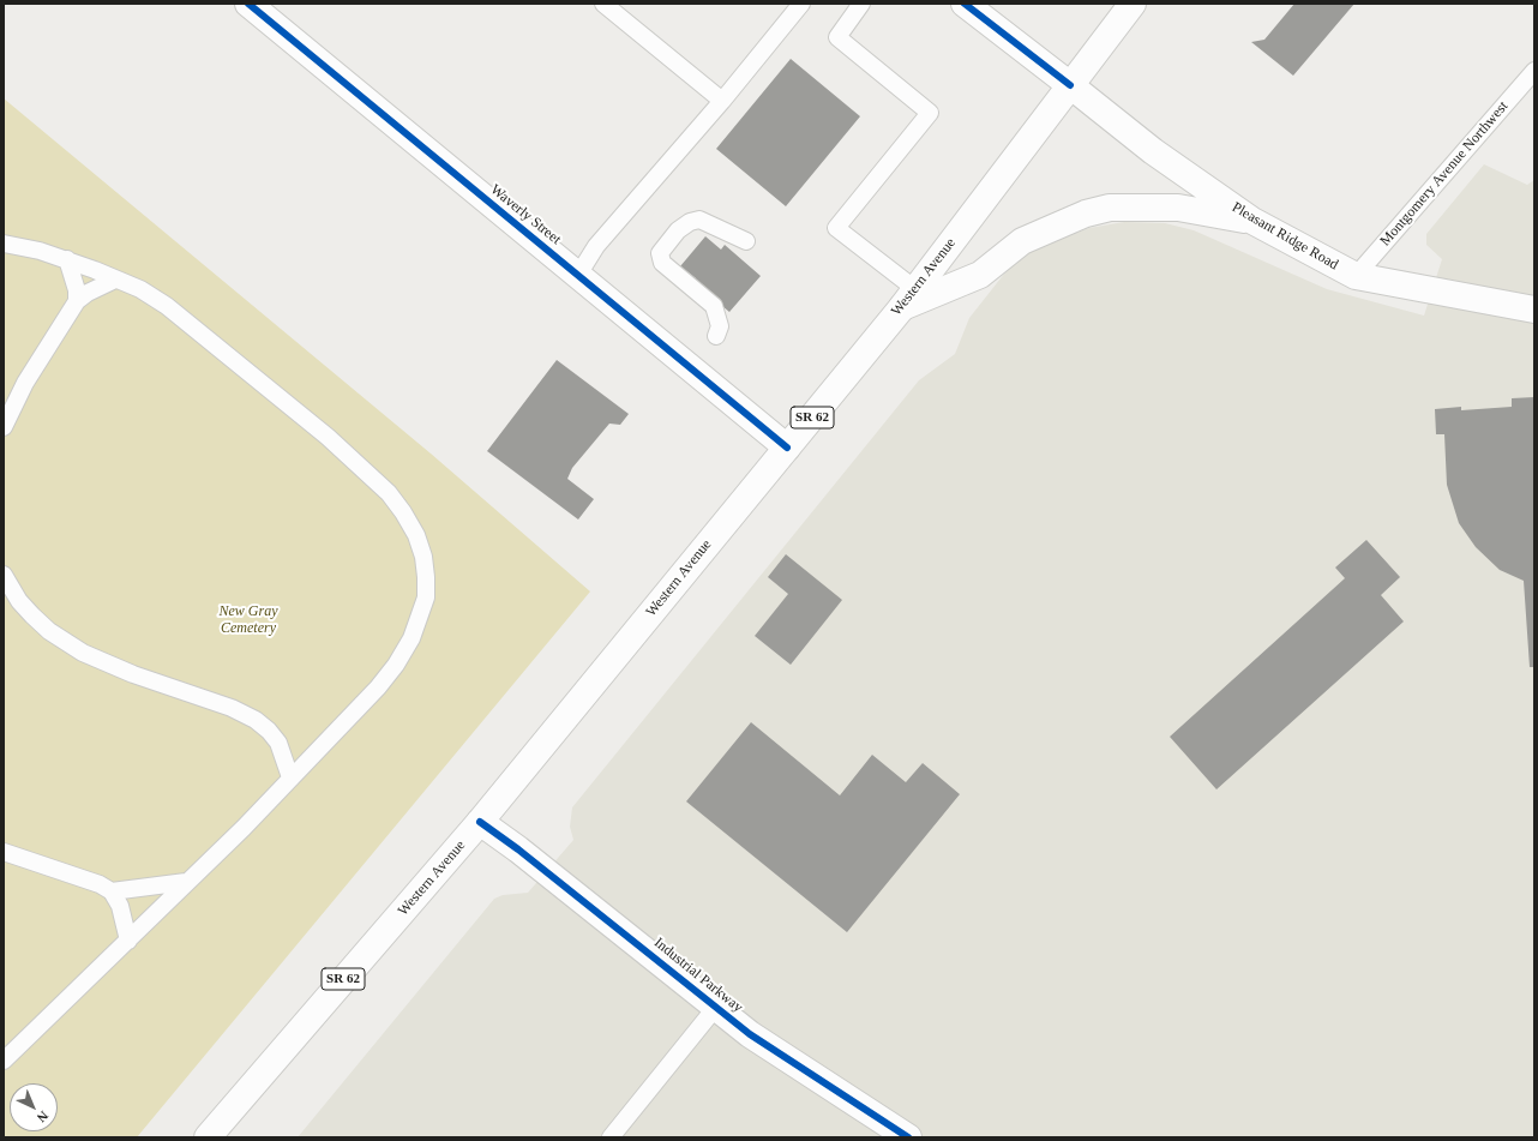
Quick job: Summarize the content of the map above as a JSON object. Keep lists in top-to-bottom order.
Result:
{
  "streets": {
    "main road": [
      "Waverly Street",
      "Pleasant Ridge Road",
      "Western Avenue",
      "SR 62",
      "Industrial Parkway"
    ],
    "lane": ["Montgomery Avenue Northwest"]
  },
  "crossings": [
    ["Montgomery Avenue Northwest", "Pleasant Ridge Road"],
    ["Waverly Street", "Western Avenue"],
    ["Pleasant Ridge Road", "Western Avenue"],
    ["Western Avenue", "Industrial Parkway"]
  ],
  "parks": ["New Gray Cemetery"],
  "north": "bottom right"
}
